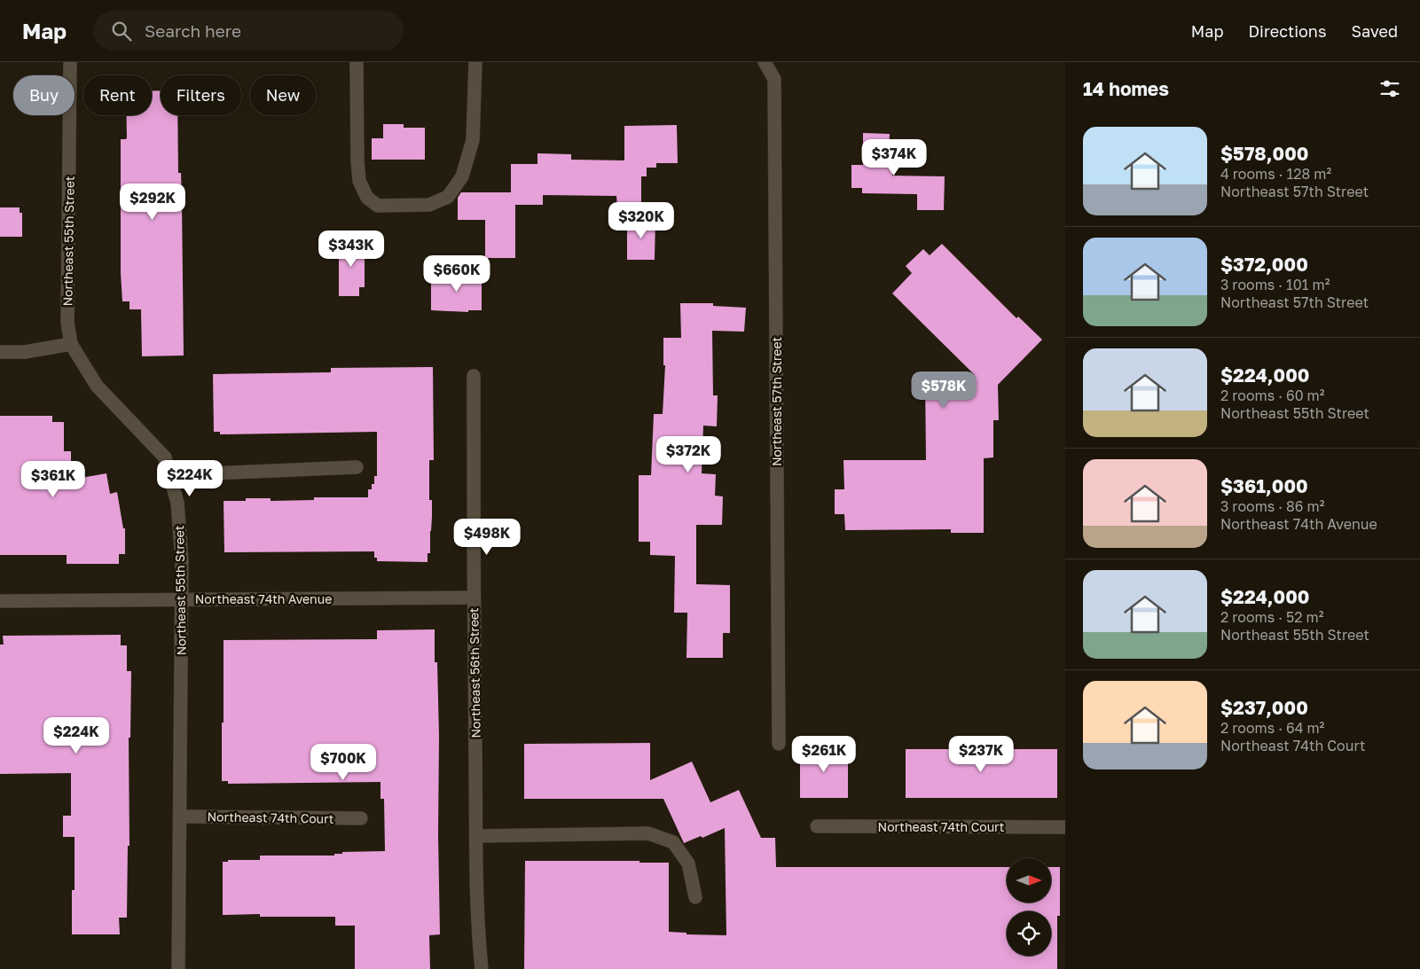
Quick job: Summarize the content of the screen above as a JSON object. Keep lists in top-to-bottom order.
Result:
{
  "streets": {
    "street": [
      "Northeast 55th Street",
      "Northeast 57th Street",
      "Northeast 74th Avenue",
      "Northeast 56th Street",
      "Northeast 74th Court"
    ]
  },
  "crossings": [
    ["Northeast 55th Street", "Northeast 74th Avenue"],
    ["Northeast 55th Street", "Northeast 74th Court"],
    ["Northeast 74th Avenue", "Northeast 56th Street"]
  ],
  "north": "right",
  "page": {
    "header": "Map",
    "search": "Search here",
    "nav": ["Map", "Directions", "Saved"],
    "heading": "14 homes",
    "chip": [
      "Buy",
      "Rent",
      "Filters",
      "New"
    ],
    "list": [
      {
        "name": "$578,000",
        "note": "4 rooms · 128 m² · Northeast 57th Street"
      },
      {
        "name": "$372,000",
        "note": "3 rooms · 101 m² · Northeast 57th Street"
      },
      {
        "name": "$224,000",
        "note": "2 rooms · 60 m² · Northeast 55th Street"
      },
      {
        "name": "$361,000",
        "note": "3 rooms · 86 m² · Northeast 74th Avenue"
      },
      {
        "name": "$224,000",
        "note": "2 rooms · 52 m² · Northeast 55th Street"
      },
      {
        "name": "$237,000",
        "note": "2 rooms · 64 m² · Northeast 74th Court"
      }
    ],
    "price": [
      "$374K",
      "$292K",
      "$320K",
      "$343K",
      "$660K",
      "$578K",
      "$372K",
      "$224K",
      "$361K",
      "$498K",
      "$224K",
      "$261K",
      "$237K",
      "$700K"
    ]
  }
}
